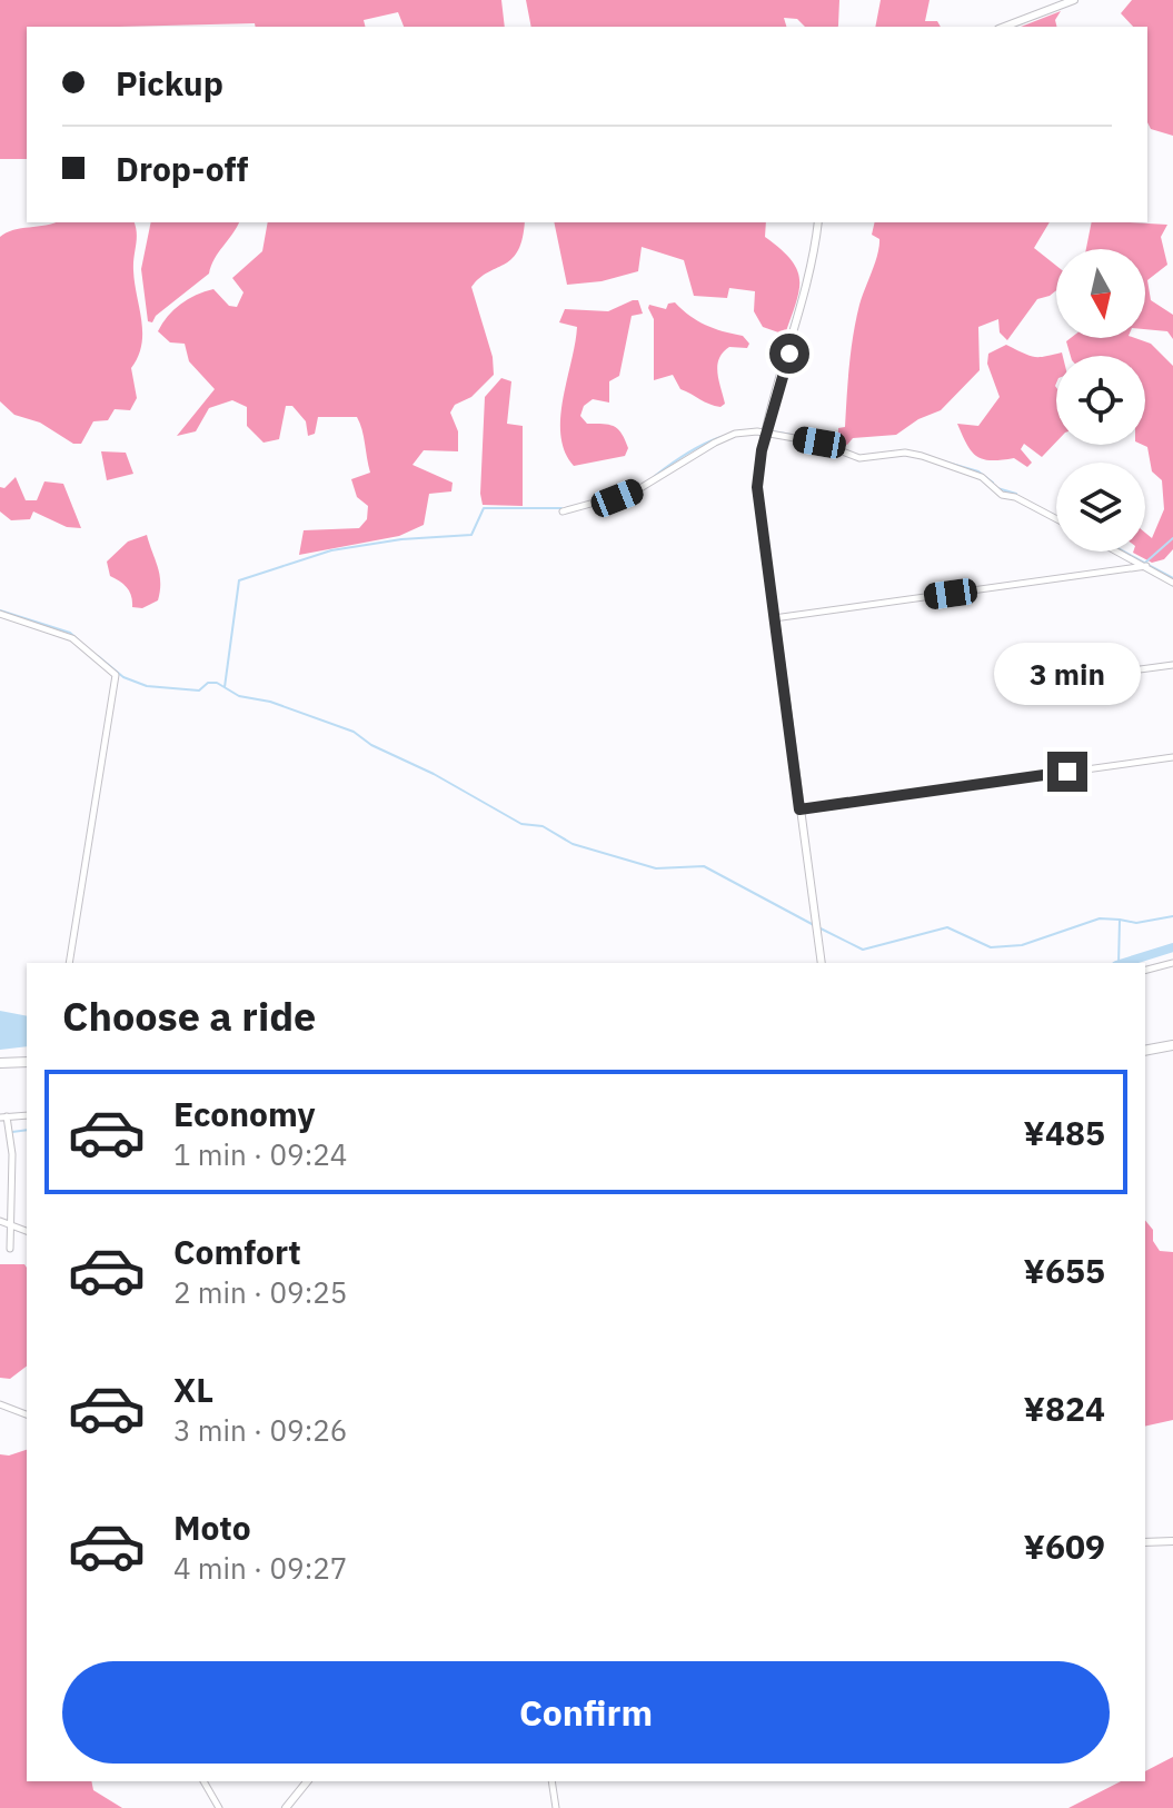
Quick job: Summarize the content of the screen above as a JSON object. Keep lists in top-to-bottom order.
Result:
{
  "north": "bottom",
  "page": {
    "banner": ["Pickup", "Drop-off"],
    "bubble": "3 min",
    "heading": "Choose a ride",
    "list": [
      {
        "name": "Economy",
        "note": "1 min · 09:24",
        "value": "¥485"
      },
      {
        "name": "Comfort",
        "note": "2 min · 09:25",
        "value": "¥655"
      },
      {
        "name": "XL",
        "note": "3 min · 09:26",
        "value": "¥824"
      },
      {
        "name": "Moto",
        "note": "4 min · 09:27",
        "value": "¥609"
      }
    ],
    "buttons": "Confirm"
  }
}
